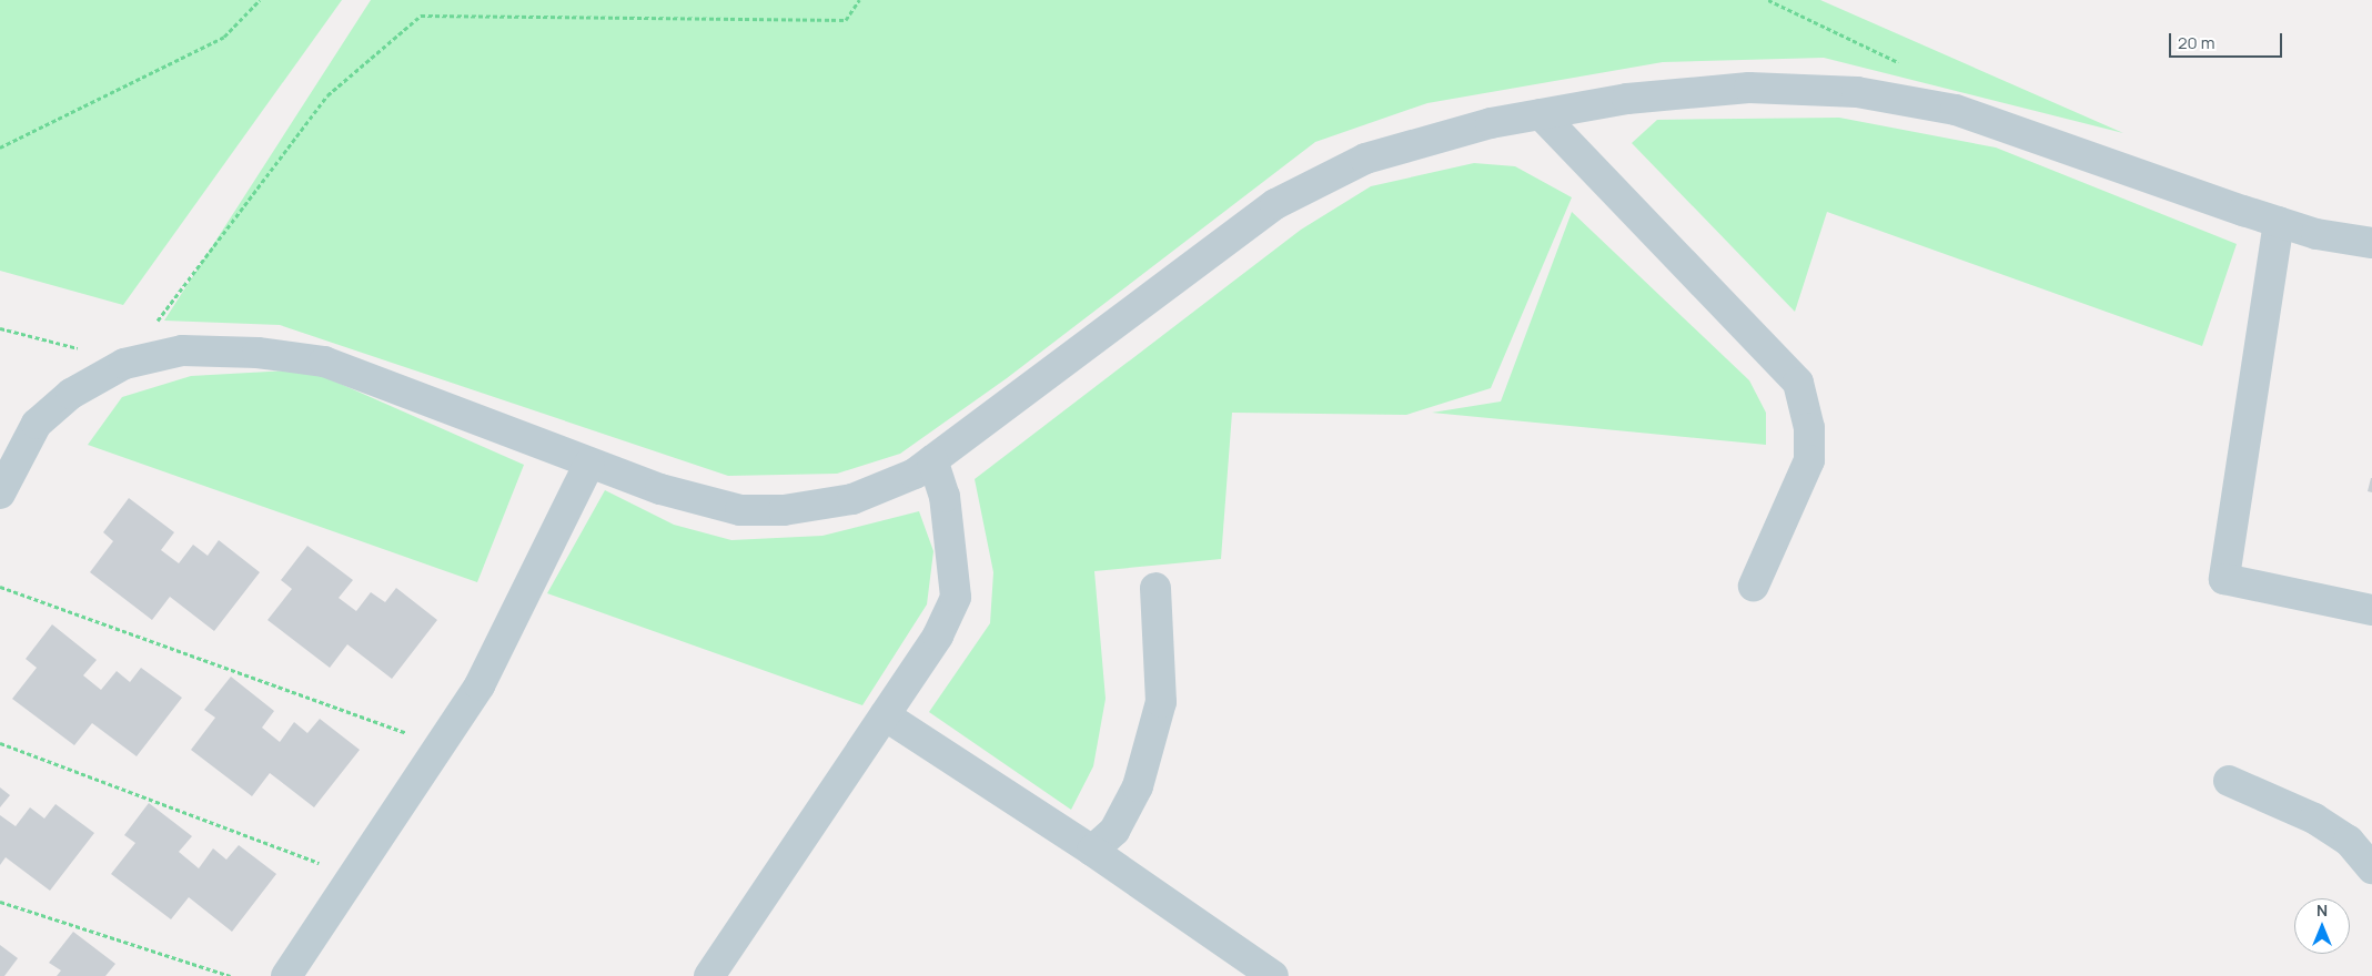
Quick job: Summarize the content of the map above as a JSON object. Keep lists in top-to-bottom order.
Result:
{
  "scale_bar": "20 m",
  "north": "top"
}
